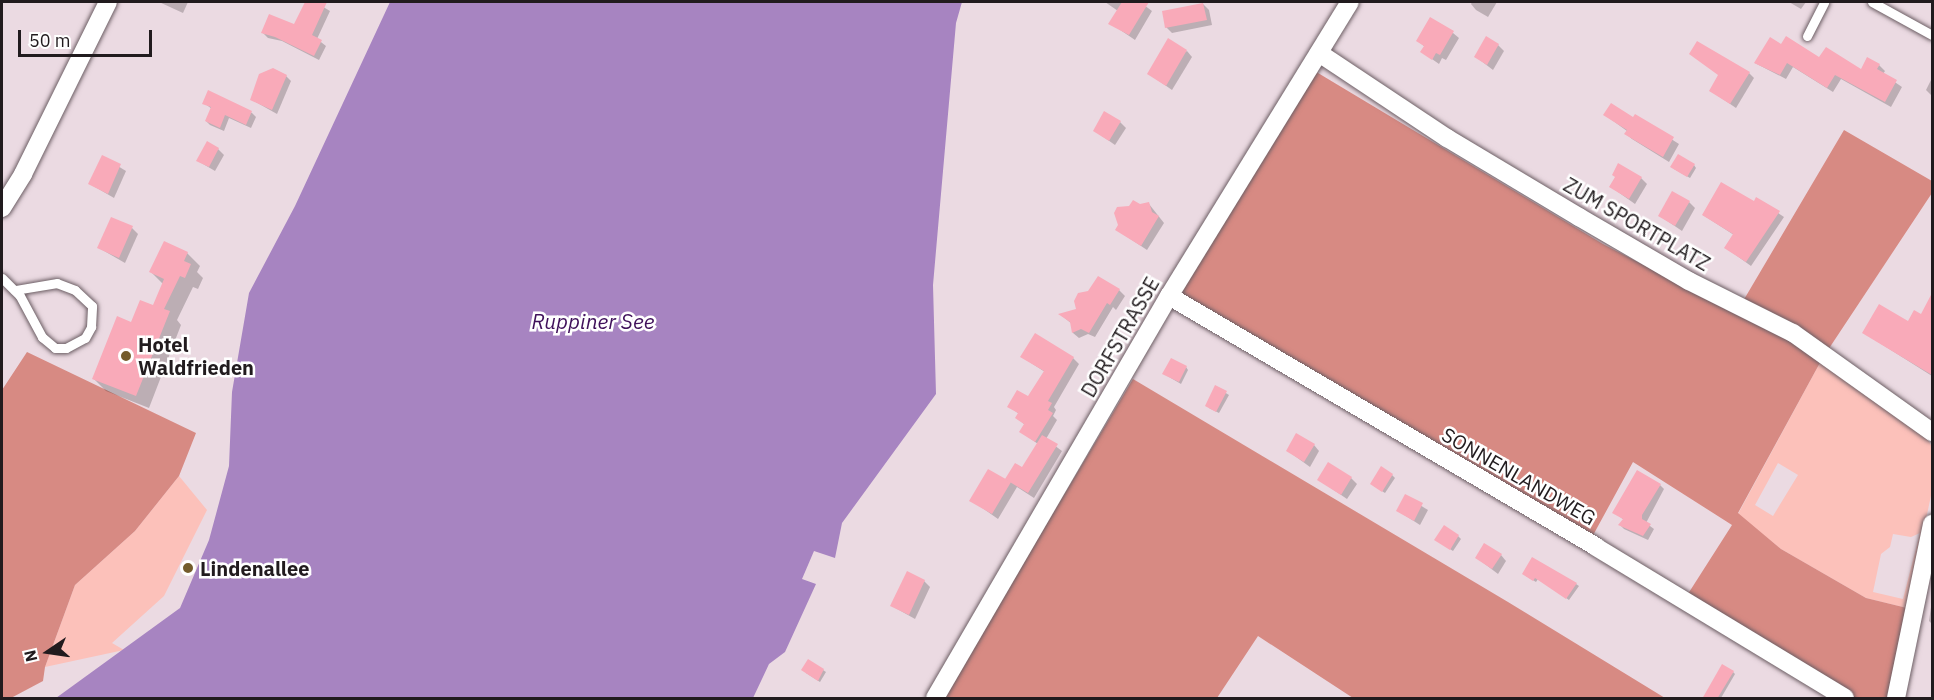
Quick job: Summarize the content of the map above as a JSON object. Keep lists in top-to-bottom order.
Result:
{
  "streets": {
    "street": ["ZUM SPORTPLATZ", "DORFSTRASSE", "SONNENLANDWEG"]
  },
  "crossings": [
    ["ZUM SPORTPLATZ", "DORFSTRASSE"],
    ["DORFSTRASSE", "SONNENLANDWEG"]
  ],
  "water": ["Ruppiner See"],
  "places": ["Hotel Waldfrieden", "Lindenallee"],
  "scale_bar": "50 m",
  "north": "left"
}
